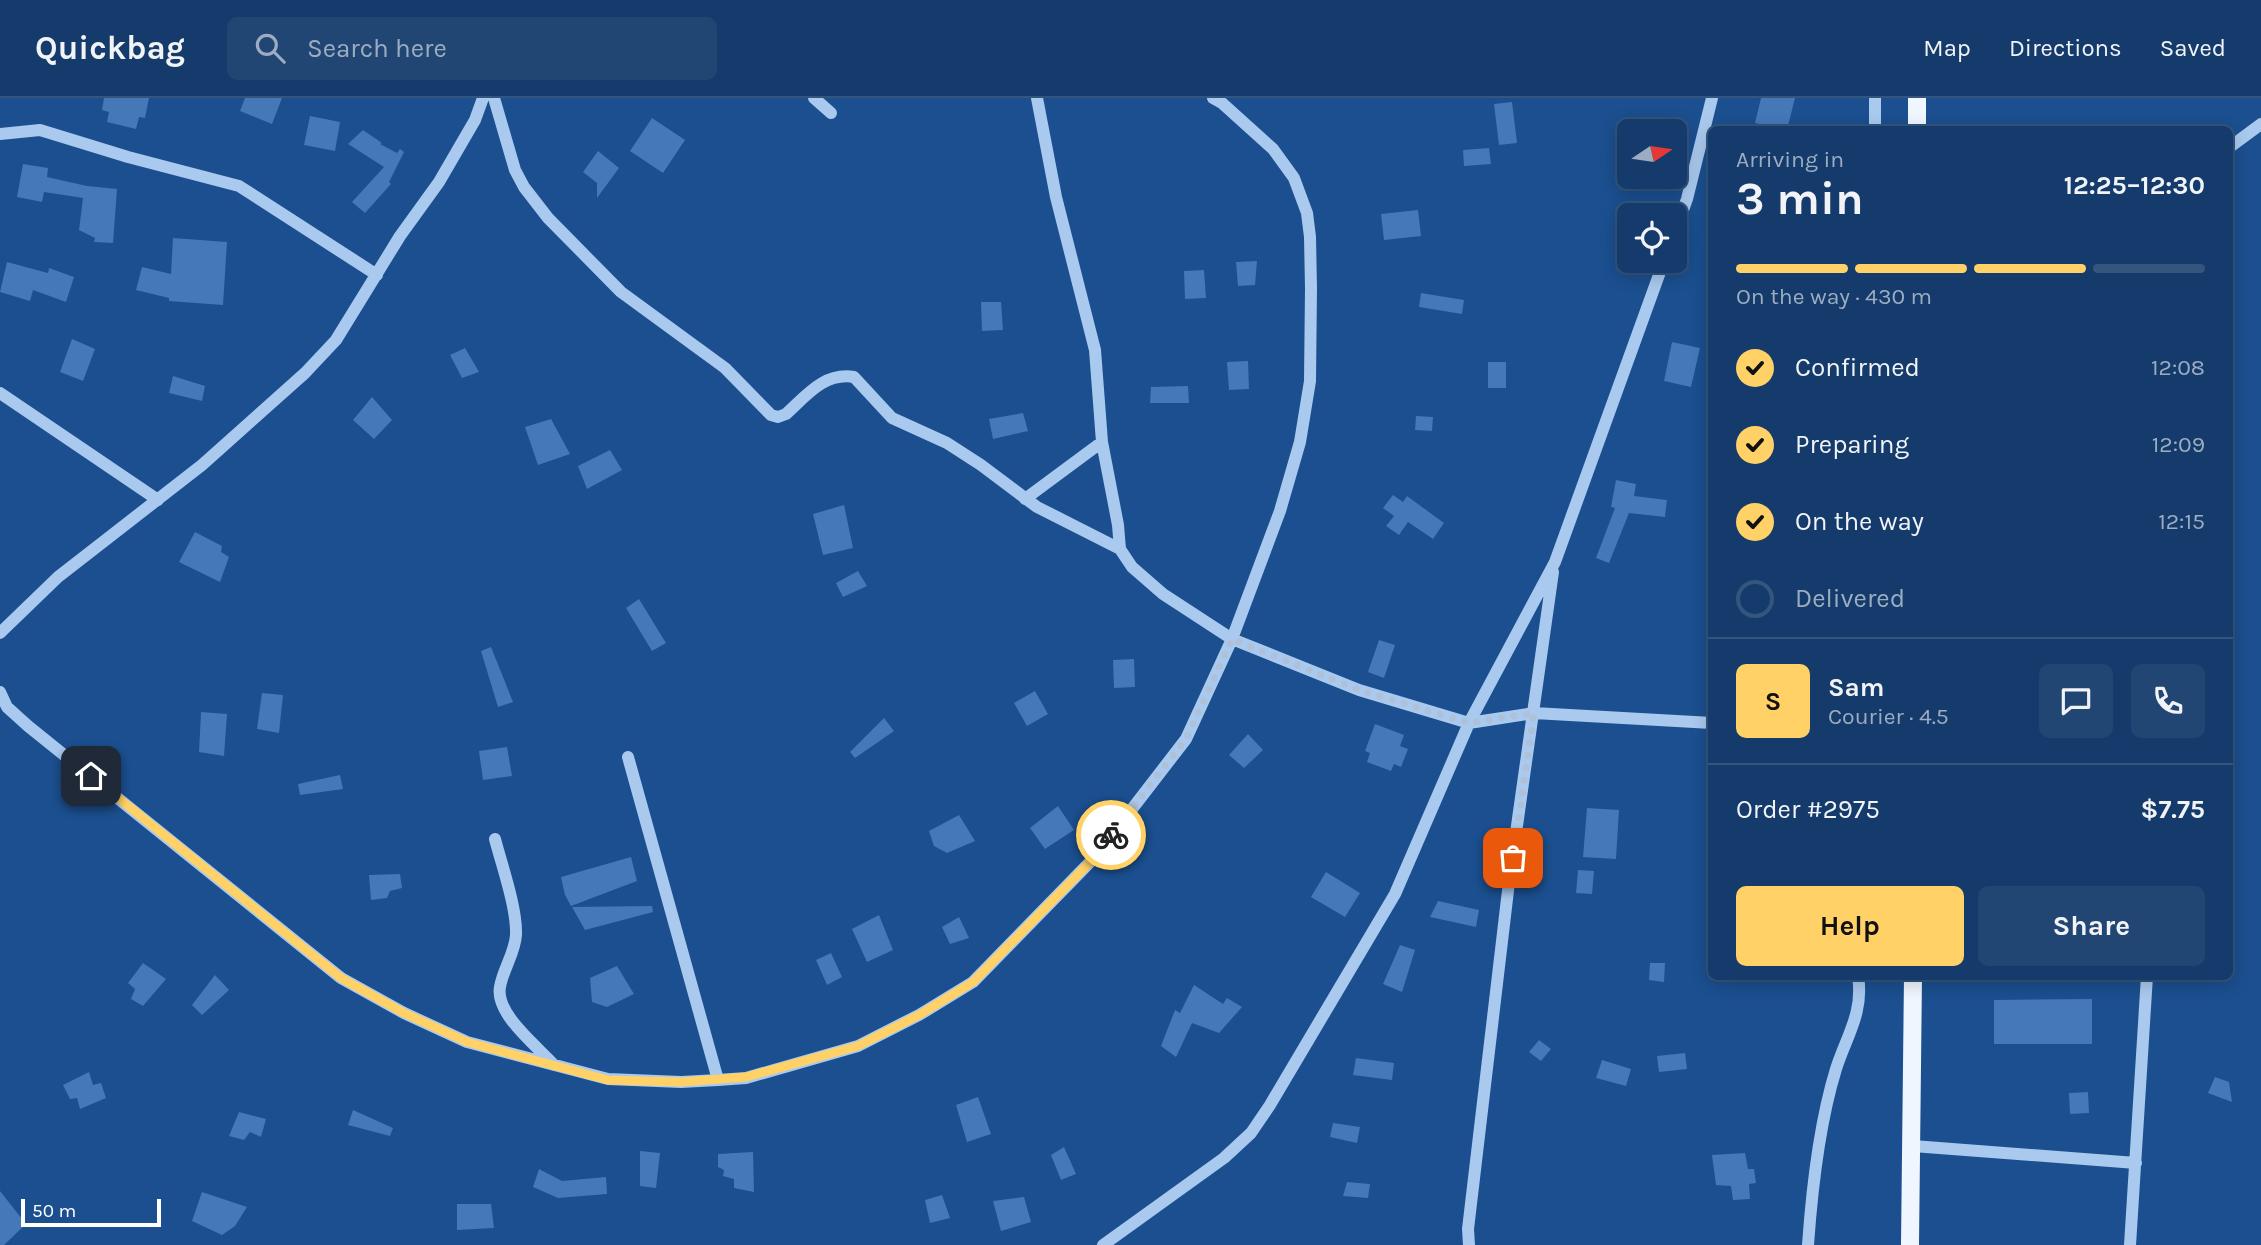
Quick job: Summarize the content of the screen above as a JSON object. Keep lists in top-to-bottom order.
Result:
{
  "scale_bar": "50 m",
  "north": "right",
  "page": {
    "header": "Quickbag",
    "search": "Search here",
    "nav": ["Map", "Directions", "Saved"],
    "heading": ["3 min", "Arriving in", "12:25–12:30"],
    "panel": [
      "Sam",
      "Courier · 4.5",
      "Order #2975",
      "$7.75"
    ],
    "bar": "On the way · 430 m",
    "list": [
      ["Confirmed", "12:08"],
      ["Preparing", "12:09"],
      ["On the way", "12:15"],
      "Delivered"
    ],
    "round": "S",
    "buttons": ["Help", "Share"],
    "scale": "50 m"
  }
}
